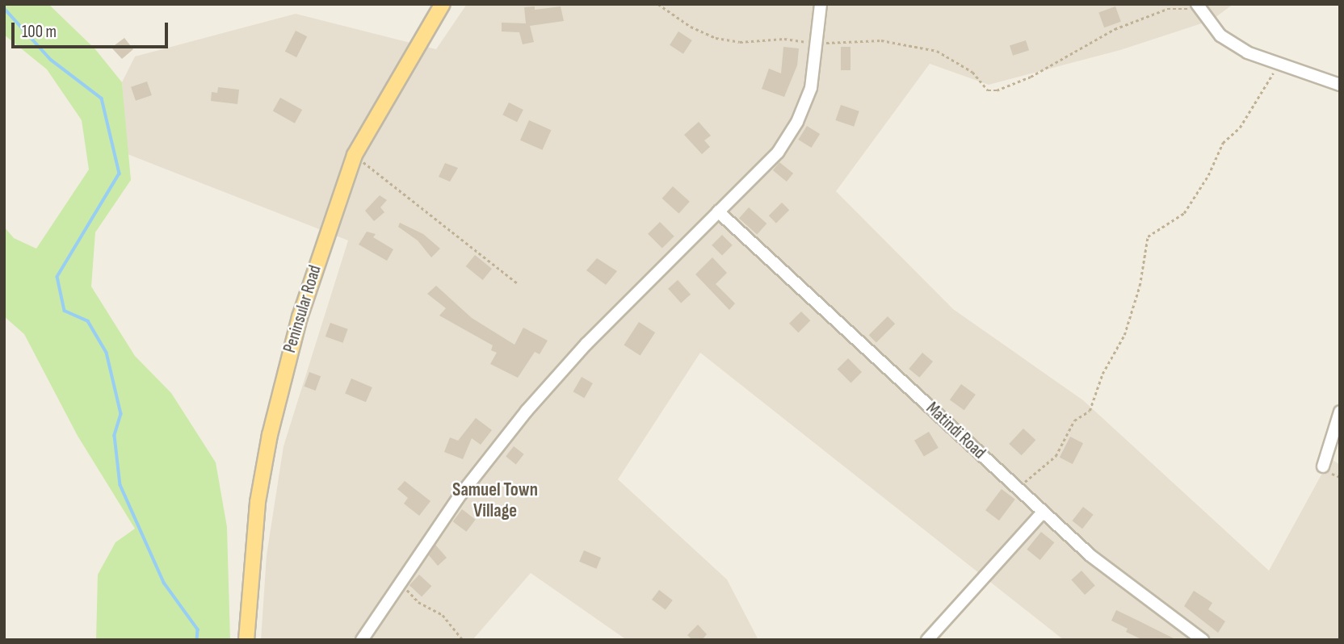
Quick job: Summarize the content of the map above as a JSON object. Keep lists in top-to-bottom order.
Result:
{
  "streets": {
    "main road": ["Peninsular Road"],
    "street": ["Matindi Road"]
  },
  "districts": ["Samuel Town Village"],
  "scale_bar": "100 m"
}
